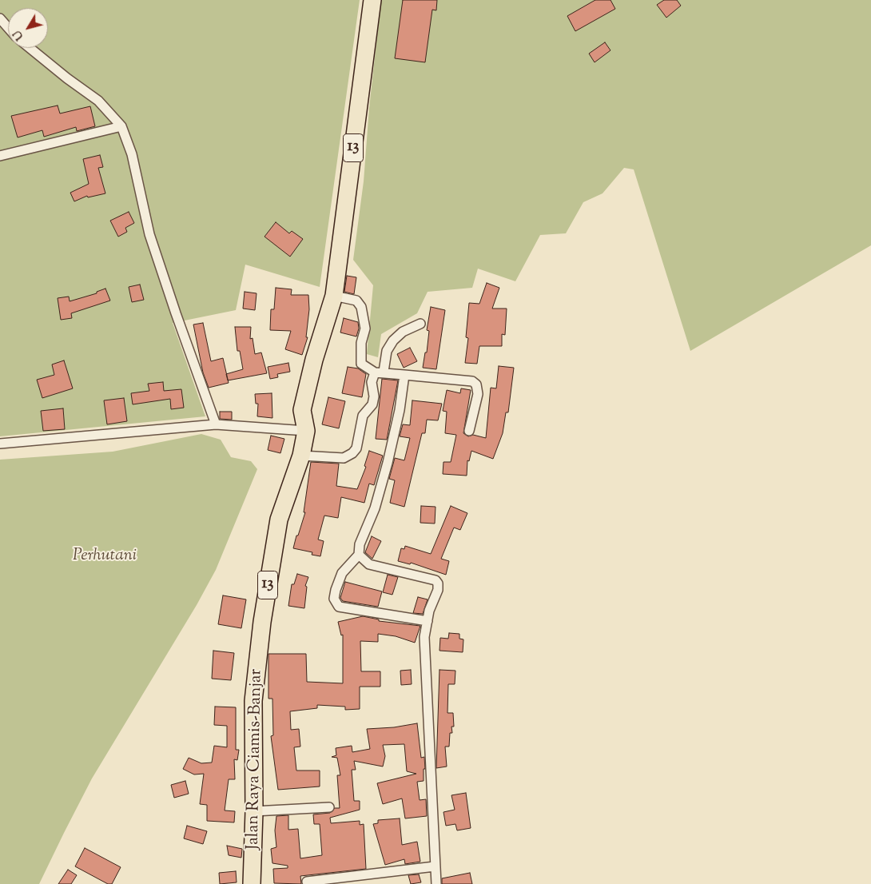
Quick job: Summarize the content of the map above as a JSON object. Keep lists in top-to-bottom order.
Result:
{
  "streets": {
    "highway": ["13", "Jalan Raya Ciamis-Banjar"]
  },
  "parks": ["Perhutani"],
  "north": "bottom left"
}
